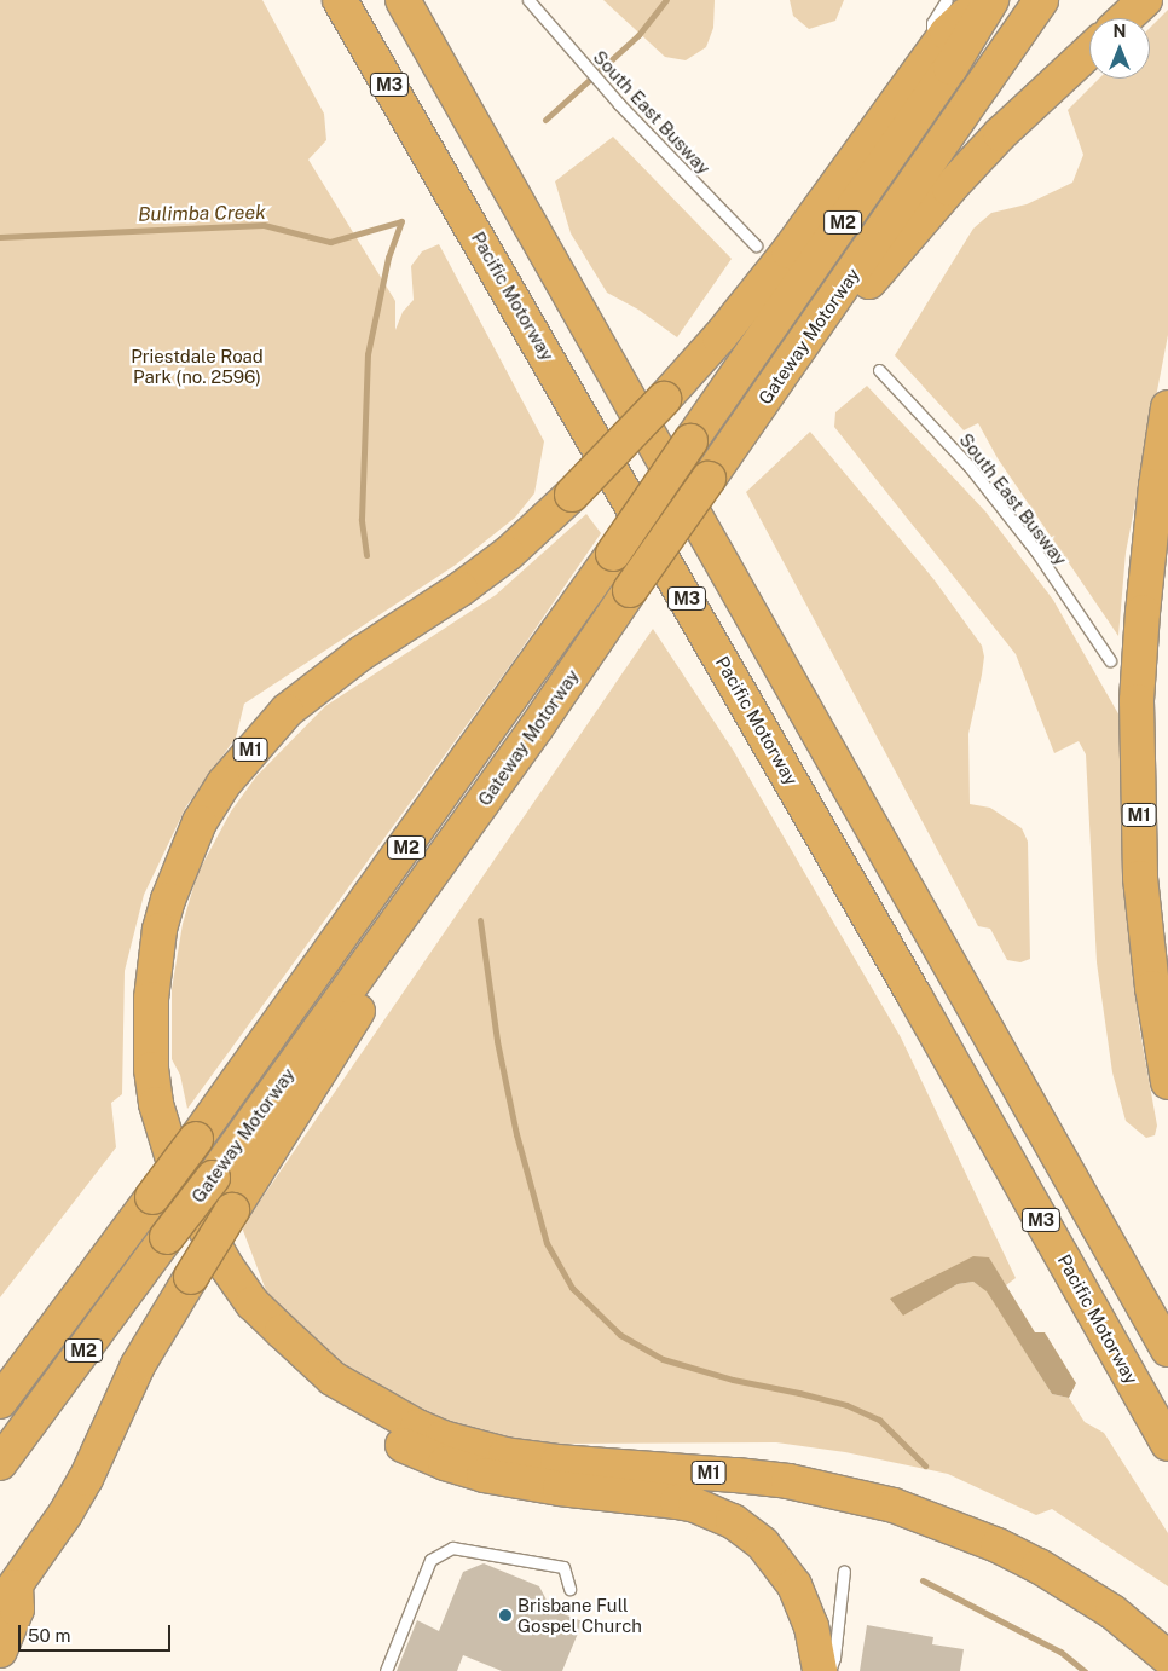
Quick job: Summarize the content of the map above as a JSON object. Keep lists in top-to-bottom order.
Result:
{
  "streets": {
    "highway": [
      "M3",
      "M2",
      "Pacific Motorway",
      "Gateway Motorway",
      "M1"
    ],
    "lane": ["South East Busway"]
  },
  "water": ["Bulimba Creek"],
  "parks": ["Priestdale Road Park (no. 2596)"],
  "places": ["Brisbane Full Gospel Church"],
  "scale_bar": "50 m",
  "north": "top"
}
